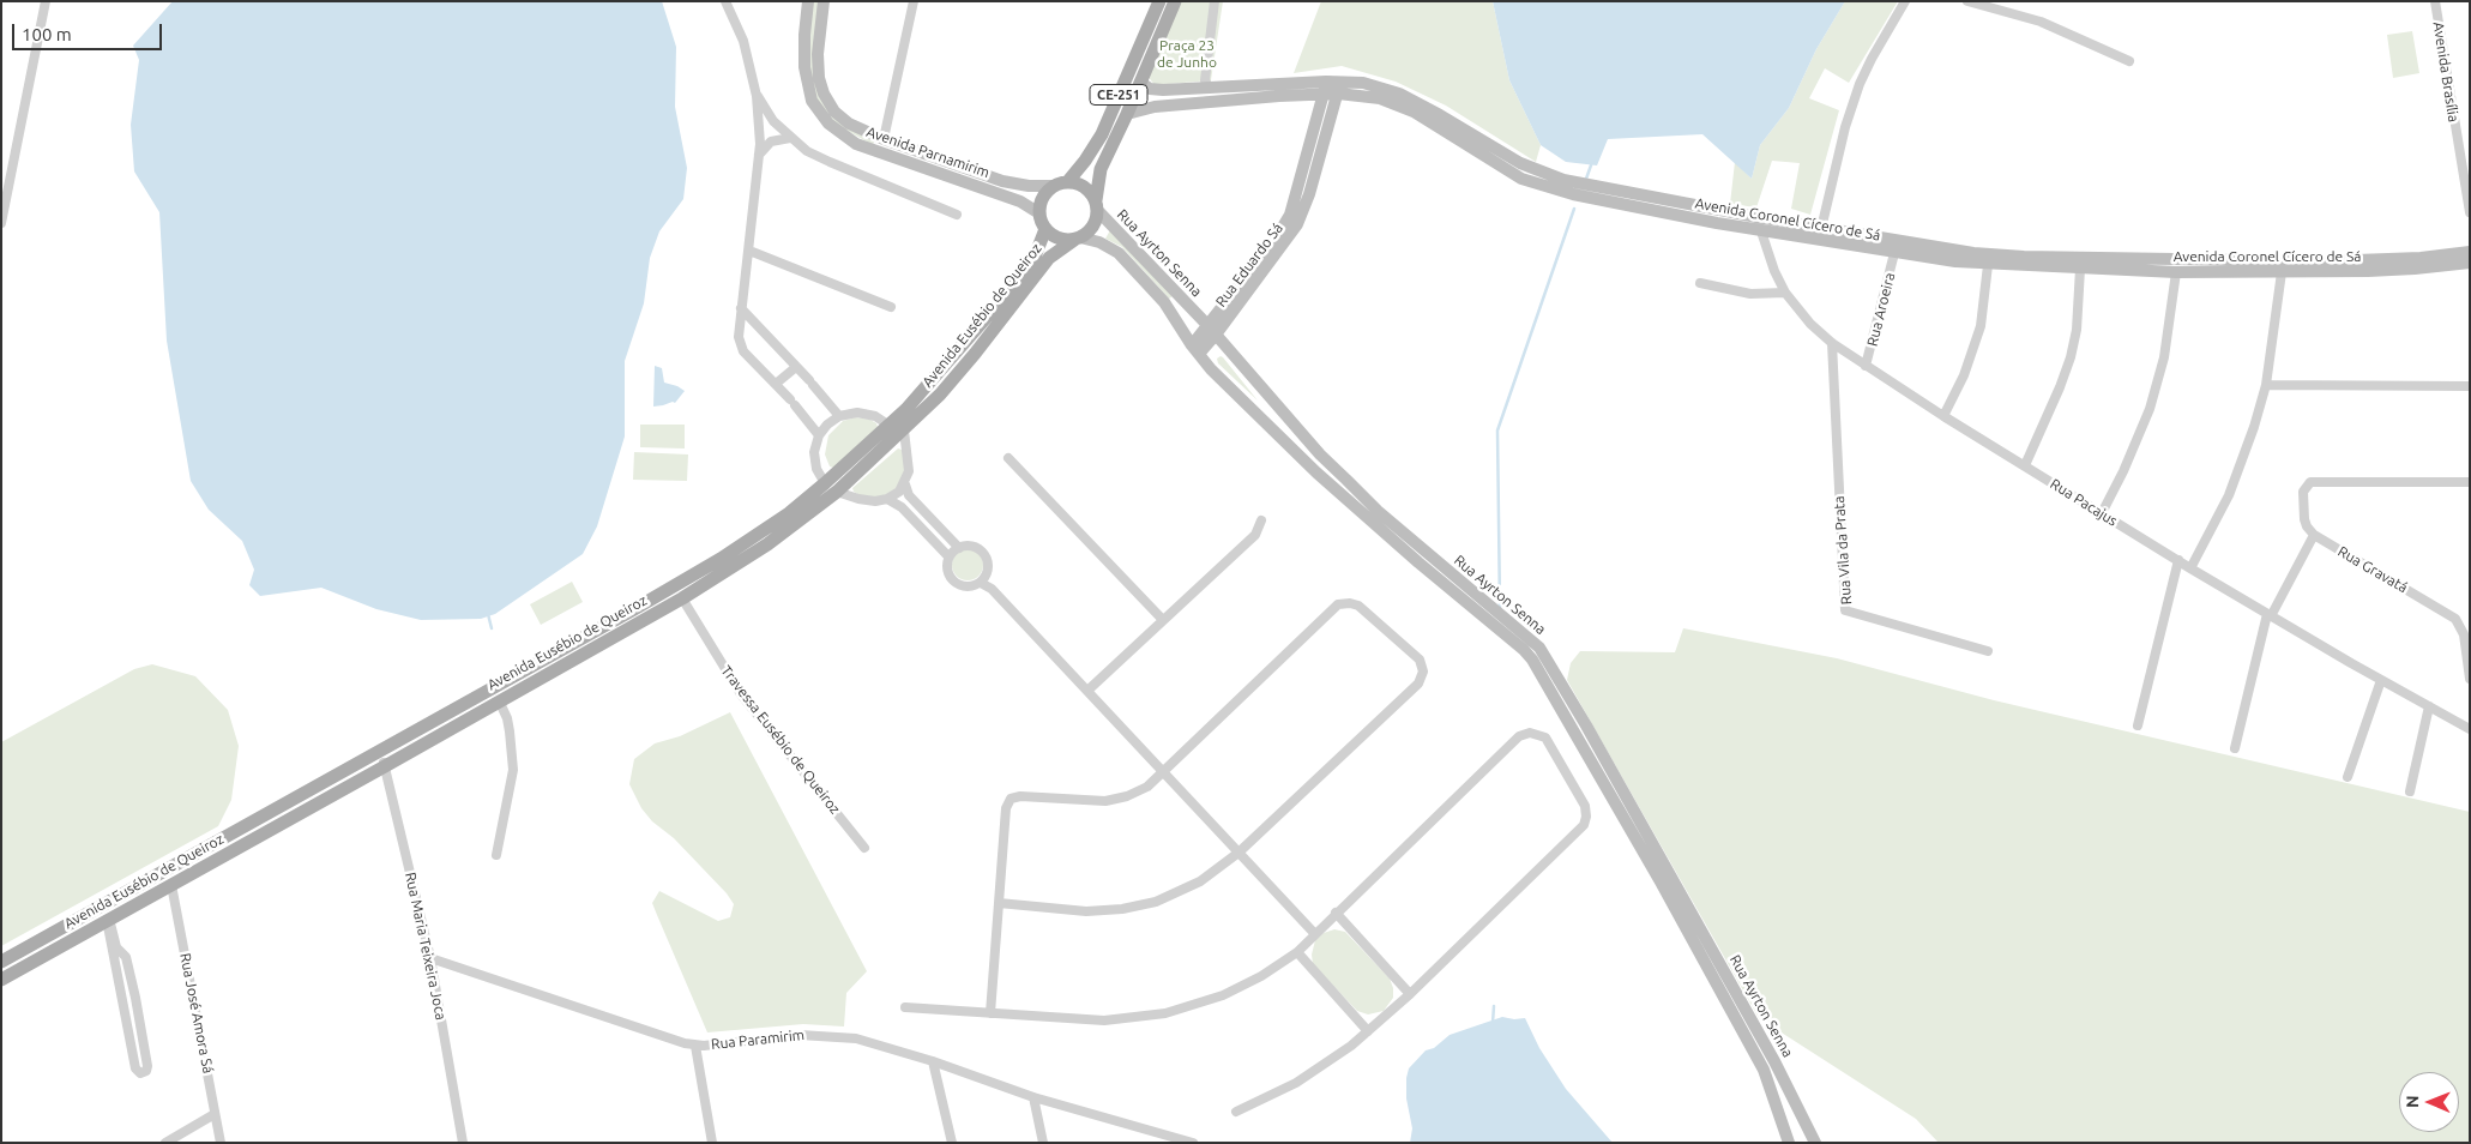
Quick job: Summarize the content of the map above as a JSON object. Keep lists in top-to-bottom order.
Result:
{
  "streets": {
    "main road": ["CE-251", "Avenida Eusébio de Queiroz"],
    "street": [
      "Avenida Brasília",
      "Avenida Parnamirim",
      "Avenida Coronel Cícero de Sá",
      "Rua Ayrton Senna",
      "Rua Eduardo Sá",
      "Rua Aroeira",
      "Rua Pacajus",
      "Rua Vila da Prata",
      "Rua Gravatá",
      "Travessa Eusébio de Queiroz",
      "Rua Maria Teixeira Joca",
      "Rua José Amora Sá",
      "Rua Paramirim"
    ]
  },
  "crossings": [
    ["CE-251", "Avenida Parnamirim"],
    ["CE-251", "Avenida Coronel Cícero de Sá"],
    ["CE-251", "Rua Ayrton Senna"],
    ["CE-251", "Avenida Eusébio de Queiroz"],
    ["Avenida Parnamirim", "Rua Ayrton Senna"],
    ["Avenida Parnamirim", "Avenida Eusébio de Queiroz"],
    ["Avenida Coronel Cícero de Sá", "Rua Eduardo Sá"],
    ["Avenida Coronel Cícero de Sá", "Rua Aroeira"],
    ["Avenida Coronel Cícero de Sá", "Rua Pacajus"],
    ["Rua Ayrton Senna", "Rua Eduardo Sá"],
    ["Rua Ayrton Senna", "Avenida Eusébio de Queiroz"],
    ["Rua Aroeira", "Rua Pacajus"],
    ["Avenida Eusébio de Queiroz", "Travessa Eusébio de Queiroz"],
    ["Avenida Eusébio de Queiroz", "Rua Maria Teixeira Joca"],
    ["Avenida Eusébio de Queiroz", "Rua José Amora Sá"],
    ["Rua Pacajus", "Rua Vila da Prata"],
    ["Rua Maria Teixeira Joca", "Rua Paramirim"]
  ],
  "parks": ["Praça 23 de Junho"],
  "scale_bar": "100 m",
  "north": "left"
}
